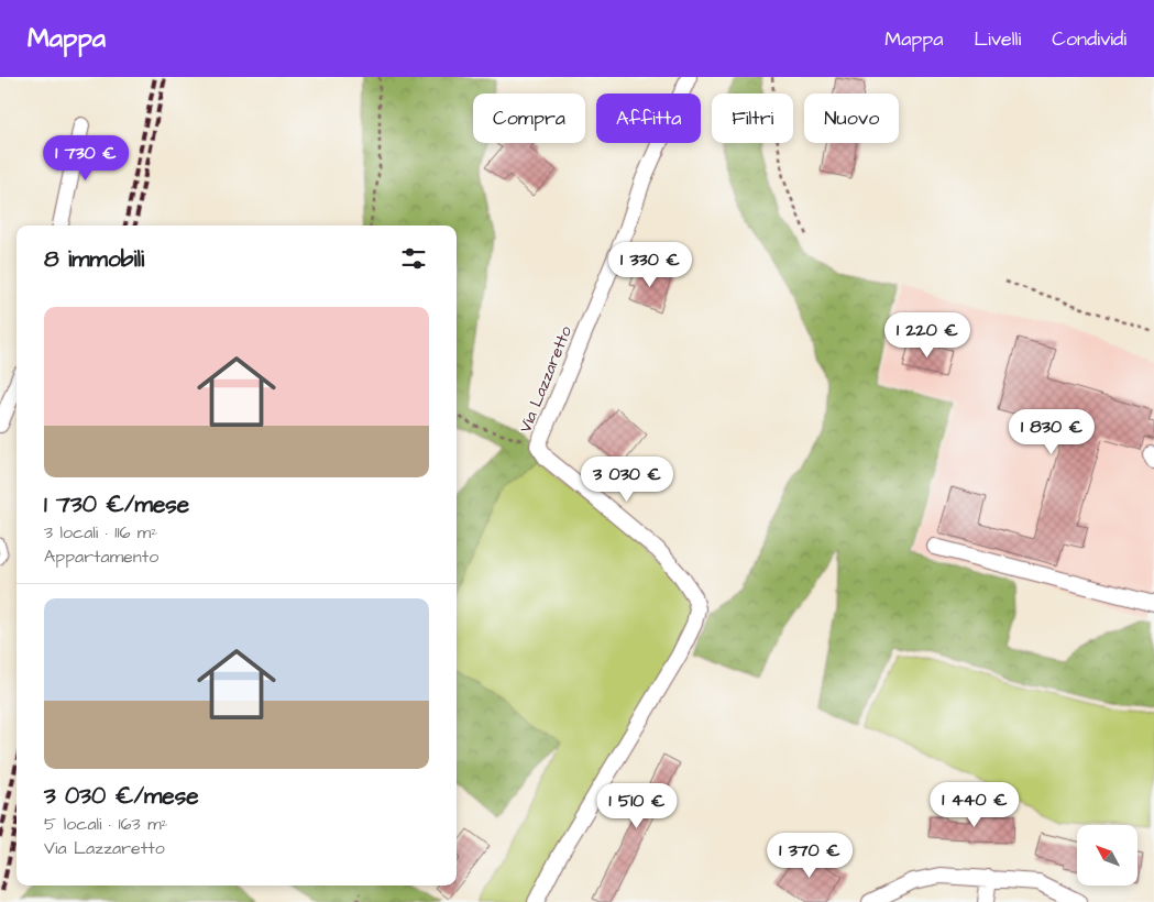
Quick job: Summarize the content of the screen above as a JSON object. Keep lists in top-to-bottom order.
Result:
{
  "streets": {
    "street": ["Via Lazzaretto"]
  },
  "north": "top left",
  "page": {
    "header": "Mappa",
    "nav": ["Mappa", "Livelli", "Condividi"],
    "chip": [
      "Compra",
      "Affitta",
      "Filtri",
      "Nuovo"
    ],
    "price": [
      "1 730 €",
      "1 330 €",
      "1 220 €",
      "1 830 €",
      "3 030 €",
      "1 440 €",
      "1 510 €",
      "1 370 €"
    ],
    "heading": "8 immobili",
    "list": [
      {
        "name": "1 730 €/mese",
        "note": "3 locali · 116 m² · Appartamento"
      },
      {
        "name": "3 030 €/mese",
        "note": "5 locali · 163 m² · Via Lazzaretto"
      }
    ]
  }
}
